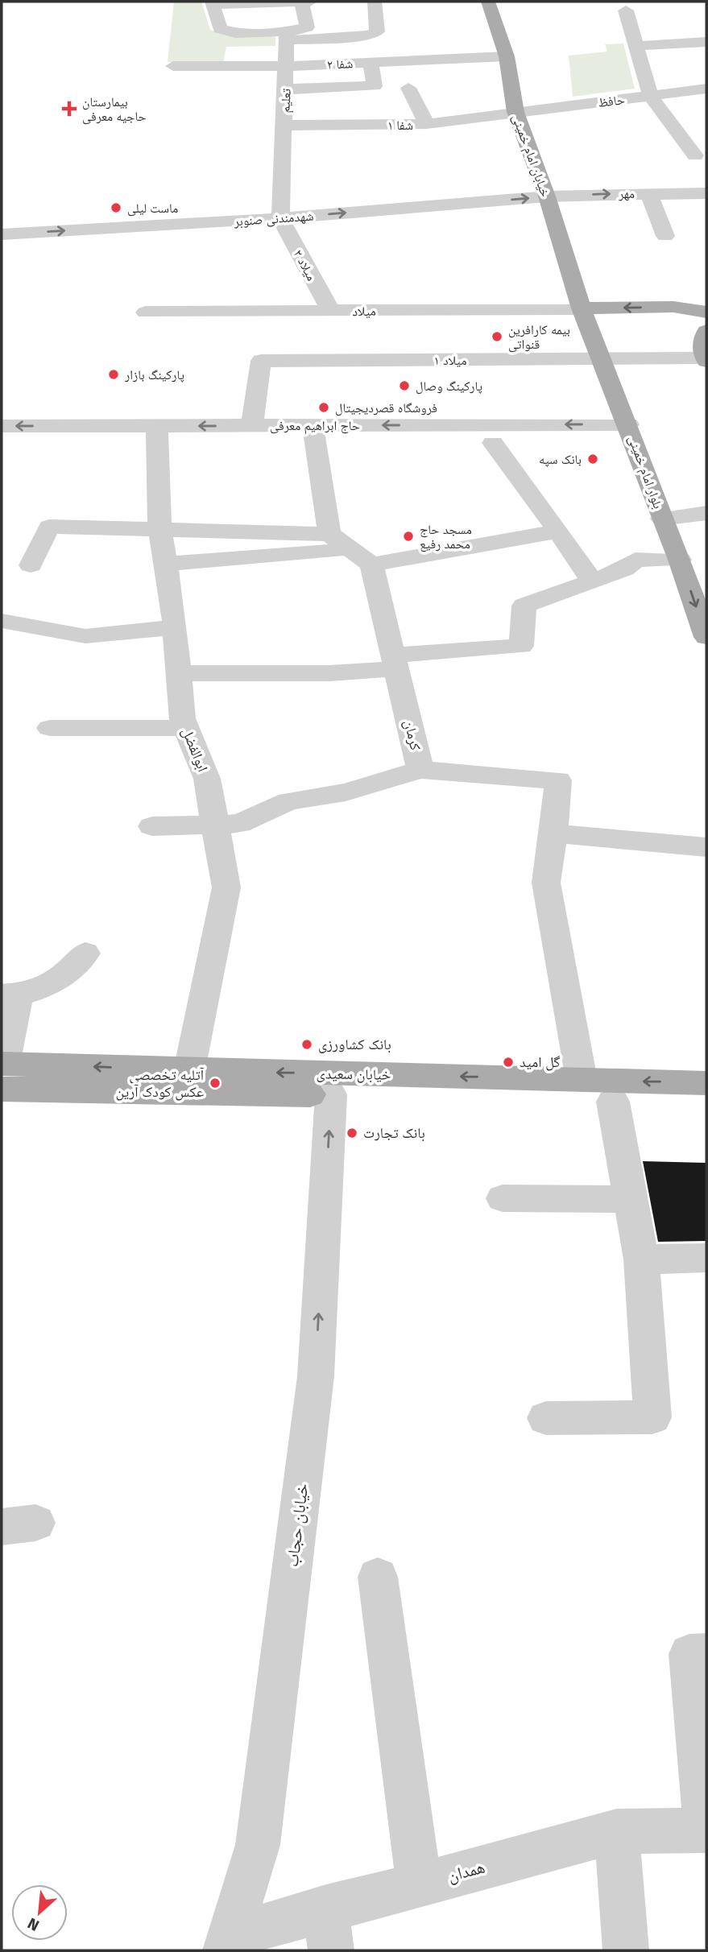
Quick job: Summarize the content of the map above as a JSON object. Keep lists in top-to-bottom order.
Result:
{
  "streets": {
    "main road": ["خیابان امام خمینی", "بلوار امام خمینی", "خیابان سعیدی"],
    "street": [
      "شفا ۲",
      "تعلیم",
      "حافظ",
      "شفا ۱",
      "مهر",
      "شهدمندنی صنوبر",
      "میلاد ۲",
      "میلاد",
      "میلاد ۱",
      "حاج ابراهیم معرفی",
      "کرمان",
      "ابوالفضل",
      "خیابان حجاب",
      "همدان"
    ]
  },
  "crossings": [
    ["شفا ۲", "تعلیم"],
    ["شفا ۲", "خیابان امام خمینی"],
    ["تعلیم", "شفا ۱"],
    ["تعلیم", "شهدمندنی صنوبر"],
    ["تعلیم", "میلاد ۲"],
    ["حافظ", "شفا ۱"],
    ["حافظ", "خیابان امام خمینی"],
    ["شفا ۱", "خیابان امام خمینی"],
    ["خیابان امام خمینی", "مهر"],
    ["خیابان امام خمینی", "شهدمندنی صنوبر"],
    ["خیابان امام خمینی", "میلاد"],
    ["خیابان امام خمینی", "بلوار امام خمینی"],
    ["مهر", "شهدمندنی صنوبر"],
    ["شهدمندنی صنوبر", "میلاد ۲"],
    ["میلاد ۲", "میلاد"],
    ["میلاد", "بلوار امام خمینی"],
    ["میلاد ۱", "حاج ابراهیم معرفی"],
    ["میلاد ۱", "بلوار امام خمینی"],
    ["حاج ابراهیم معرفی", "بلوار امام خمینی"],
    ["حاج ابراهیم معرفی", "ابوالفضل"],
    ["ابوالفضل", "خیابان سعیدی"],
    ["خیابان سعیدی", "خیابان حجاب"],
    ["خیابان حجاب", "همدان"]
  ],
  "one_way": ["مهر", "شهدمندنی صنوبر"],
  "places": {
    "health": ["بیمارستان حاجیه معرفی"],
    "other": [
      "ماست لیلی",
      "بیمه کارافرین قنواتی",
      "پارکینگ بازار",
      "پارکینگ وصال",
      "فروشگاه قصردیجیتال",
      "بانک سپه",
      "مسجد حاج محمد رفیع",
      "بانک کشاورزی",
      "گل امید",
      "آتلیه تخصصی عکس کودک آرین",
      "بانک تجارت"
    ]
  },
  "north": "bottom left"
}
